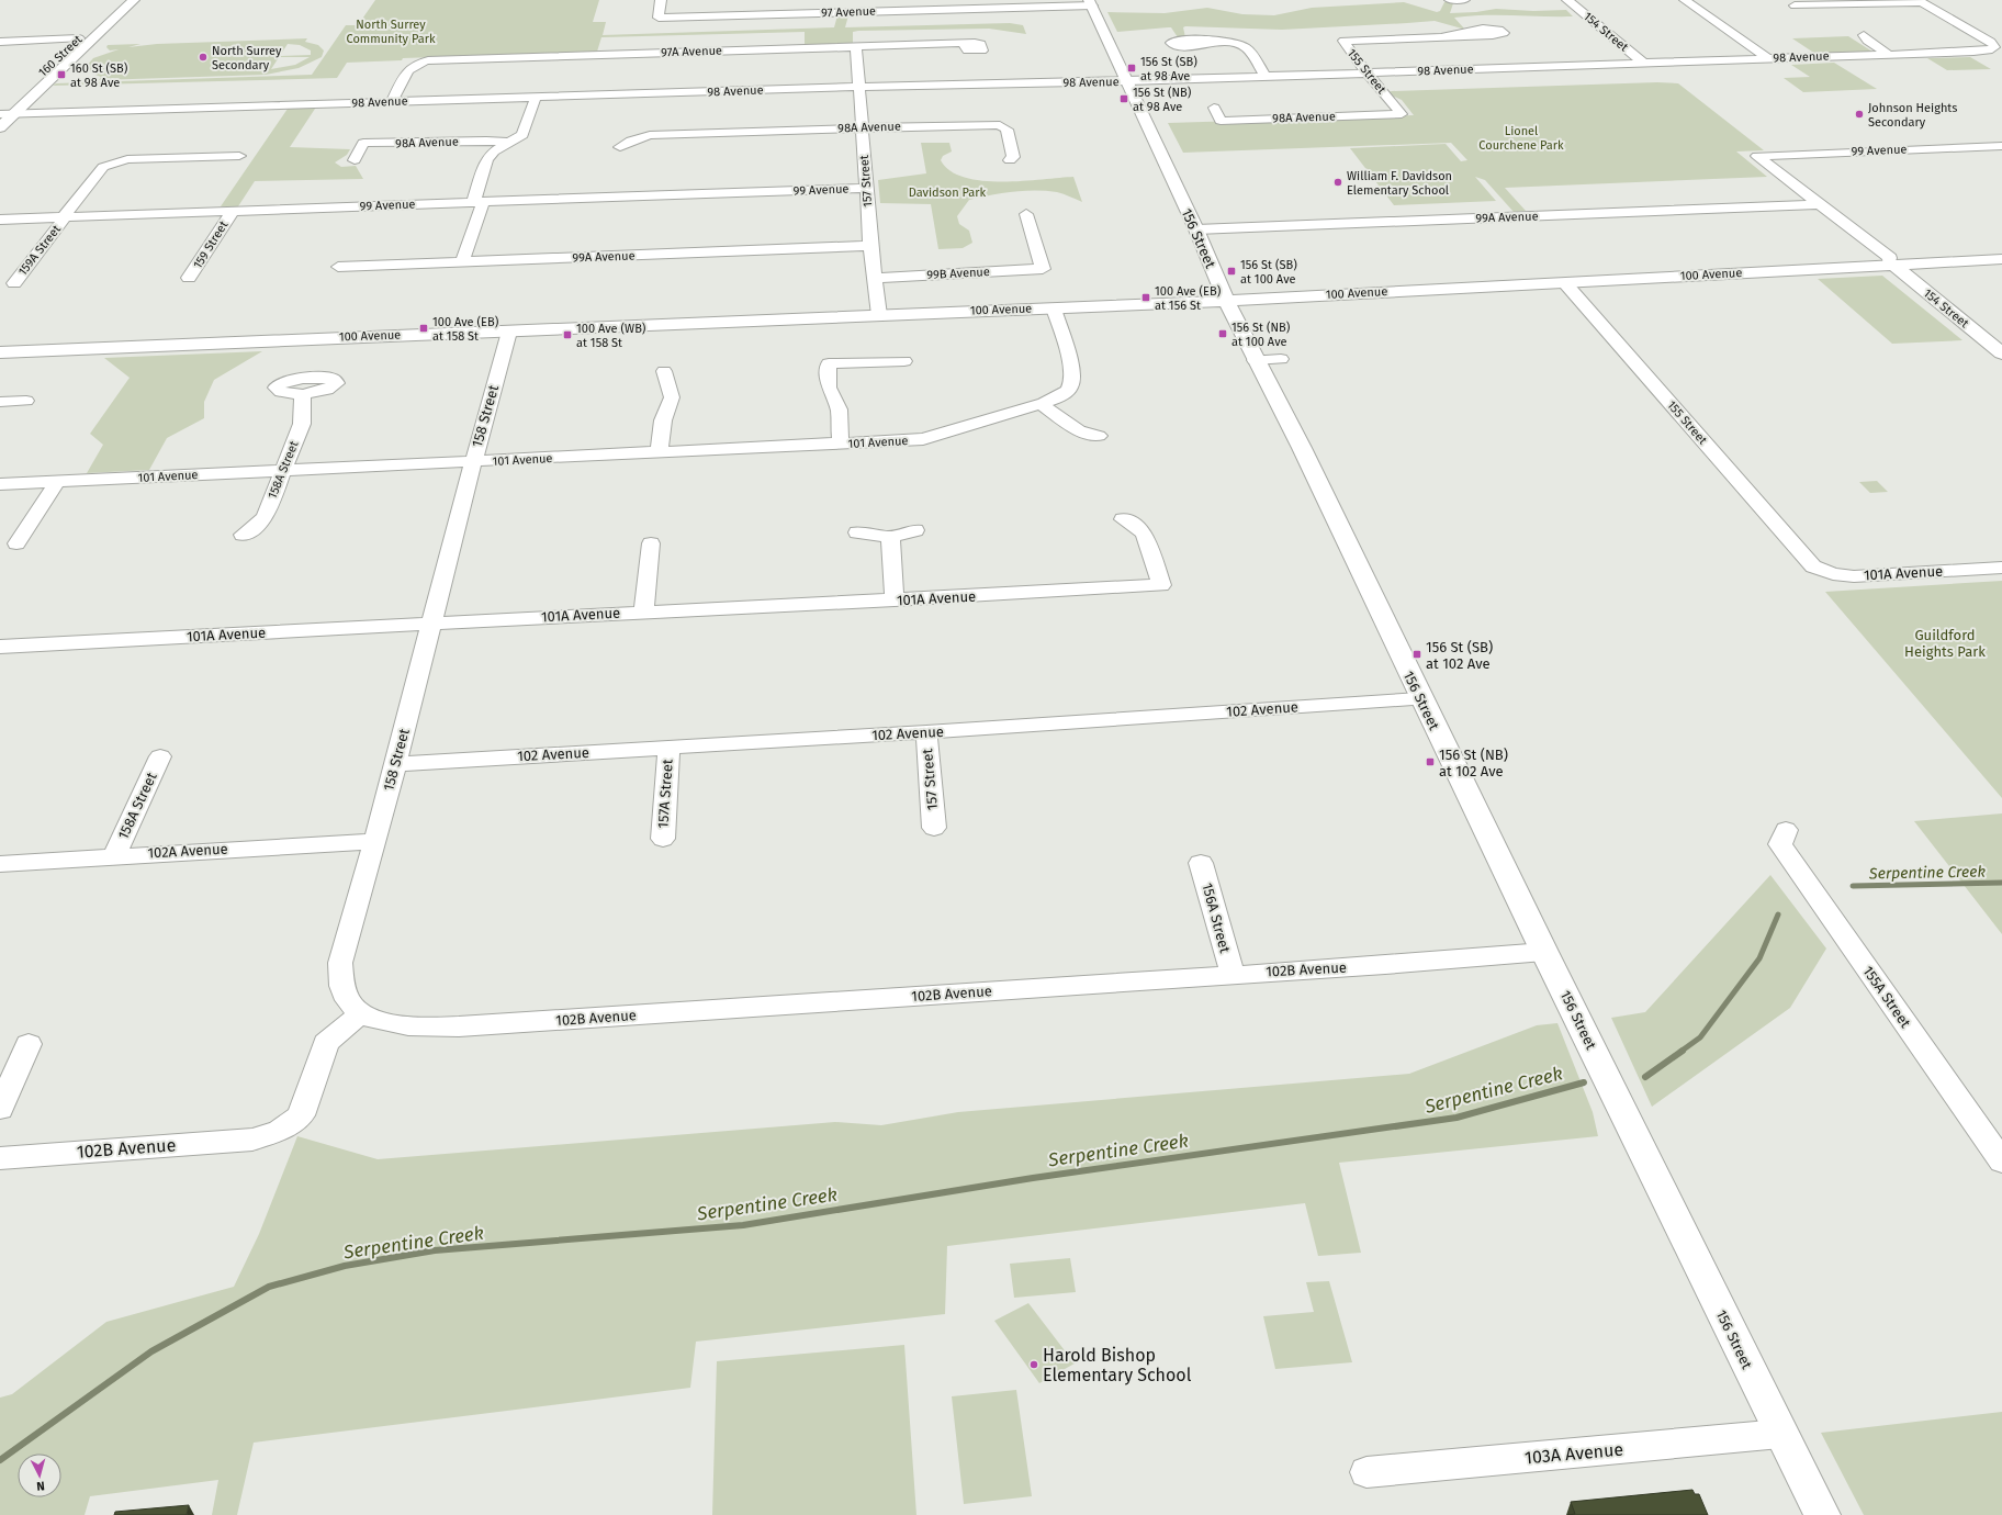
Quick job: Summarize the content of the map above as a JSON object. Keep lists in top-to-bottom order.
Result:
{
  "streets": {
    "main road": [
      "154 Street",
      "160 Street",
      "156 Street",
      "100 Avenue"
    ],
    "street": [
      "97 Avenue",
      "97A Avenue",
      "98 Avenue",
      "155 Street",
      "98A Avenue",
      "99 Avenue",
      "157 Street",
      "99A Avenue",
      "159 Street",
      "159A Street",
      "99B Avenue",
      "158 Street",
      "101 Avenue",
      "158A Street",
      "101A Avenue",
      "102 Avenue",
      "157A Street",
      "102A Avenue",
      "156A Street",
      "102B Avenue",
      "155A Street",
      "103A Avenue"
    ]
  },
  "crossings": [
    ["97 Avenue", "156 Street"],
    ["154 Street", "98 Avenue"],
    ["154 Street", "99 Avenue"],
    ["154 Street", "99A Avenue"],
    ["154 Street", "100 Avenue"],
    ["97A Avenue", "98 Avenue"],
    ["97A Avenue", "157 Street"],
    ["160 Street", "98 Avenue"],
    ["98 Avenue", "155 Street"],
    ["98 Avenue", "157 Street"],
    ["98 Avenue", "156 Street"],
    ["155 Street", "98A Avenue"],
    ["155 Street", "100 Avenue"],
    ["155 Street", "101A Avenue"],
    ["98A Avenue", "157 Street"],
    ["99 Avenue", "157 Street"],
    ["99 Avenue", "159 Street"],
    ["99 Avenue", "159A Street"],
    ["157 Street", "99A Avenue"],
    ["157 Street", "99B Avenue"],
    ["157 Street", "100 Avenue"],
    ["157 Street", "102 Avenue"],
    ["99A Avenue", "156 Street"],
    ["156 Street", "100 Avenue"],
    ["156 Street", "102 Avenue"],
    ["156 Street", "102B Avenue"],
    ["156 Street", "103A Avenue"],
    ["100 Avenue", "158 Street"],
    ["158 Street", "101 Avenue"],
    ["158 Street", "101A Avenue"],
    ["158 Street", "102 Avenue"],
    ["158 Street", "102A Avenue"],
    ["158 Street", "102B Avenue"],
    ["101 Avenue", "158A Street"],
    ["158A Street", "102A Avenue"],
    ["102 Avenue", "157A Street"],
    ["156A Street", "102B Avenue"]
  ],
  "water": ["Serpentine Creek"],
  "parks": [
    "North Surrey Community Park",
    "Lionel Courchene Park",
    "Davidson Park",
    "Guildford Heights Park"
  ],
  "places": {
    "other": [
      "North Surrey Secondary",
      "Johnson Heights Secondary",
      "William F. Davidson Elementary School",
      "Harold Bishop Elementary School"
    ],
    "transit": [
      "156 St (SB) at 98 Ave",
      "160 St (SB) at 98 Ave",
      "156 St (NB) at 98 Ave",
      "156 St (SB) at 100 Ave",
      "100 Ave (EB) at 156 St",
      "100 Ave (EB) at 158 St",
      "156 St (NB) at 100 Ave",
      "100 Ave (WB) at 158 St",
      "156 St (SB) at 102 Ave",
      "156 St (NB) at 102 Ave"
    ]
  },
  "north": "bottom"
}
